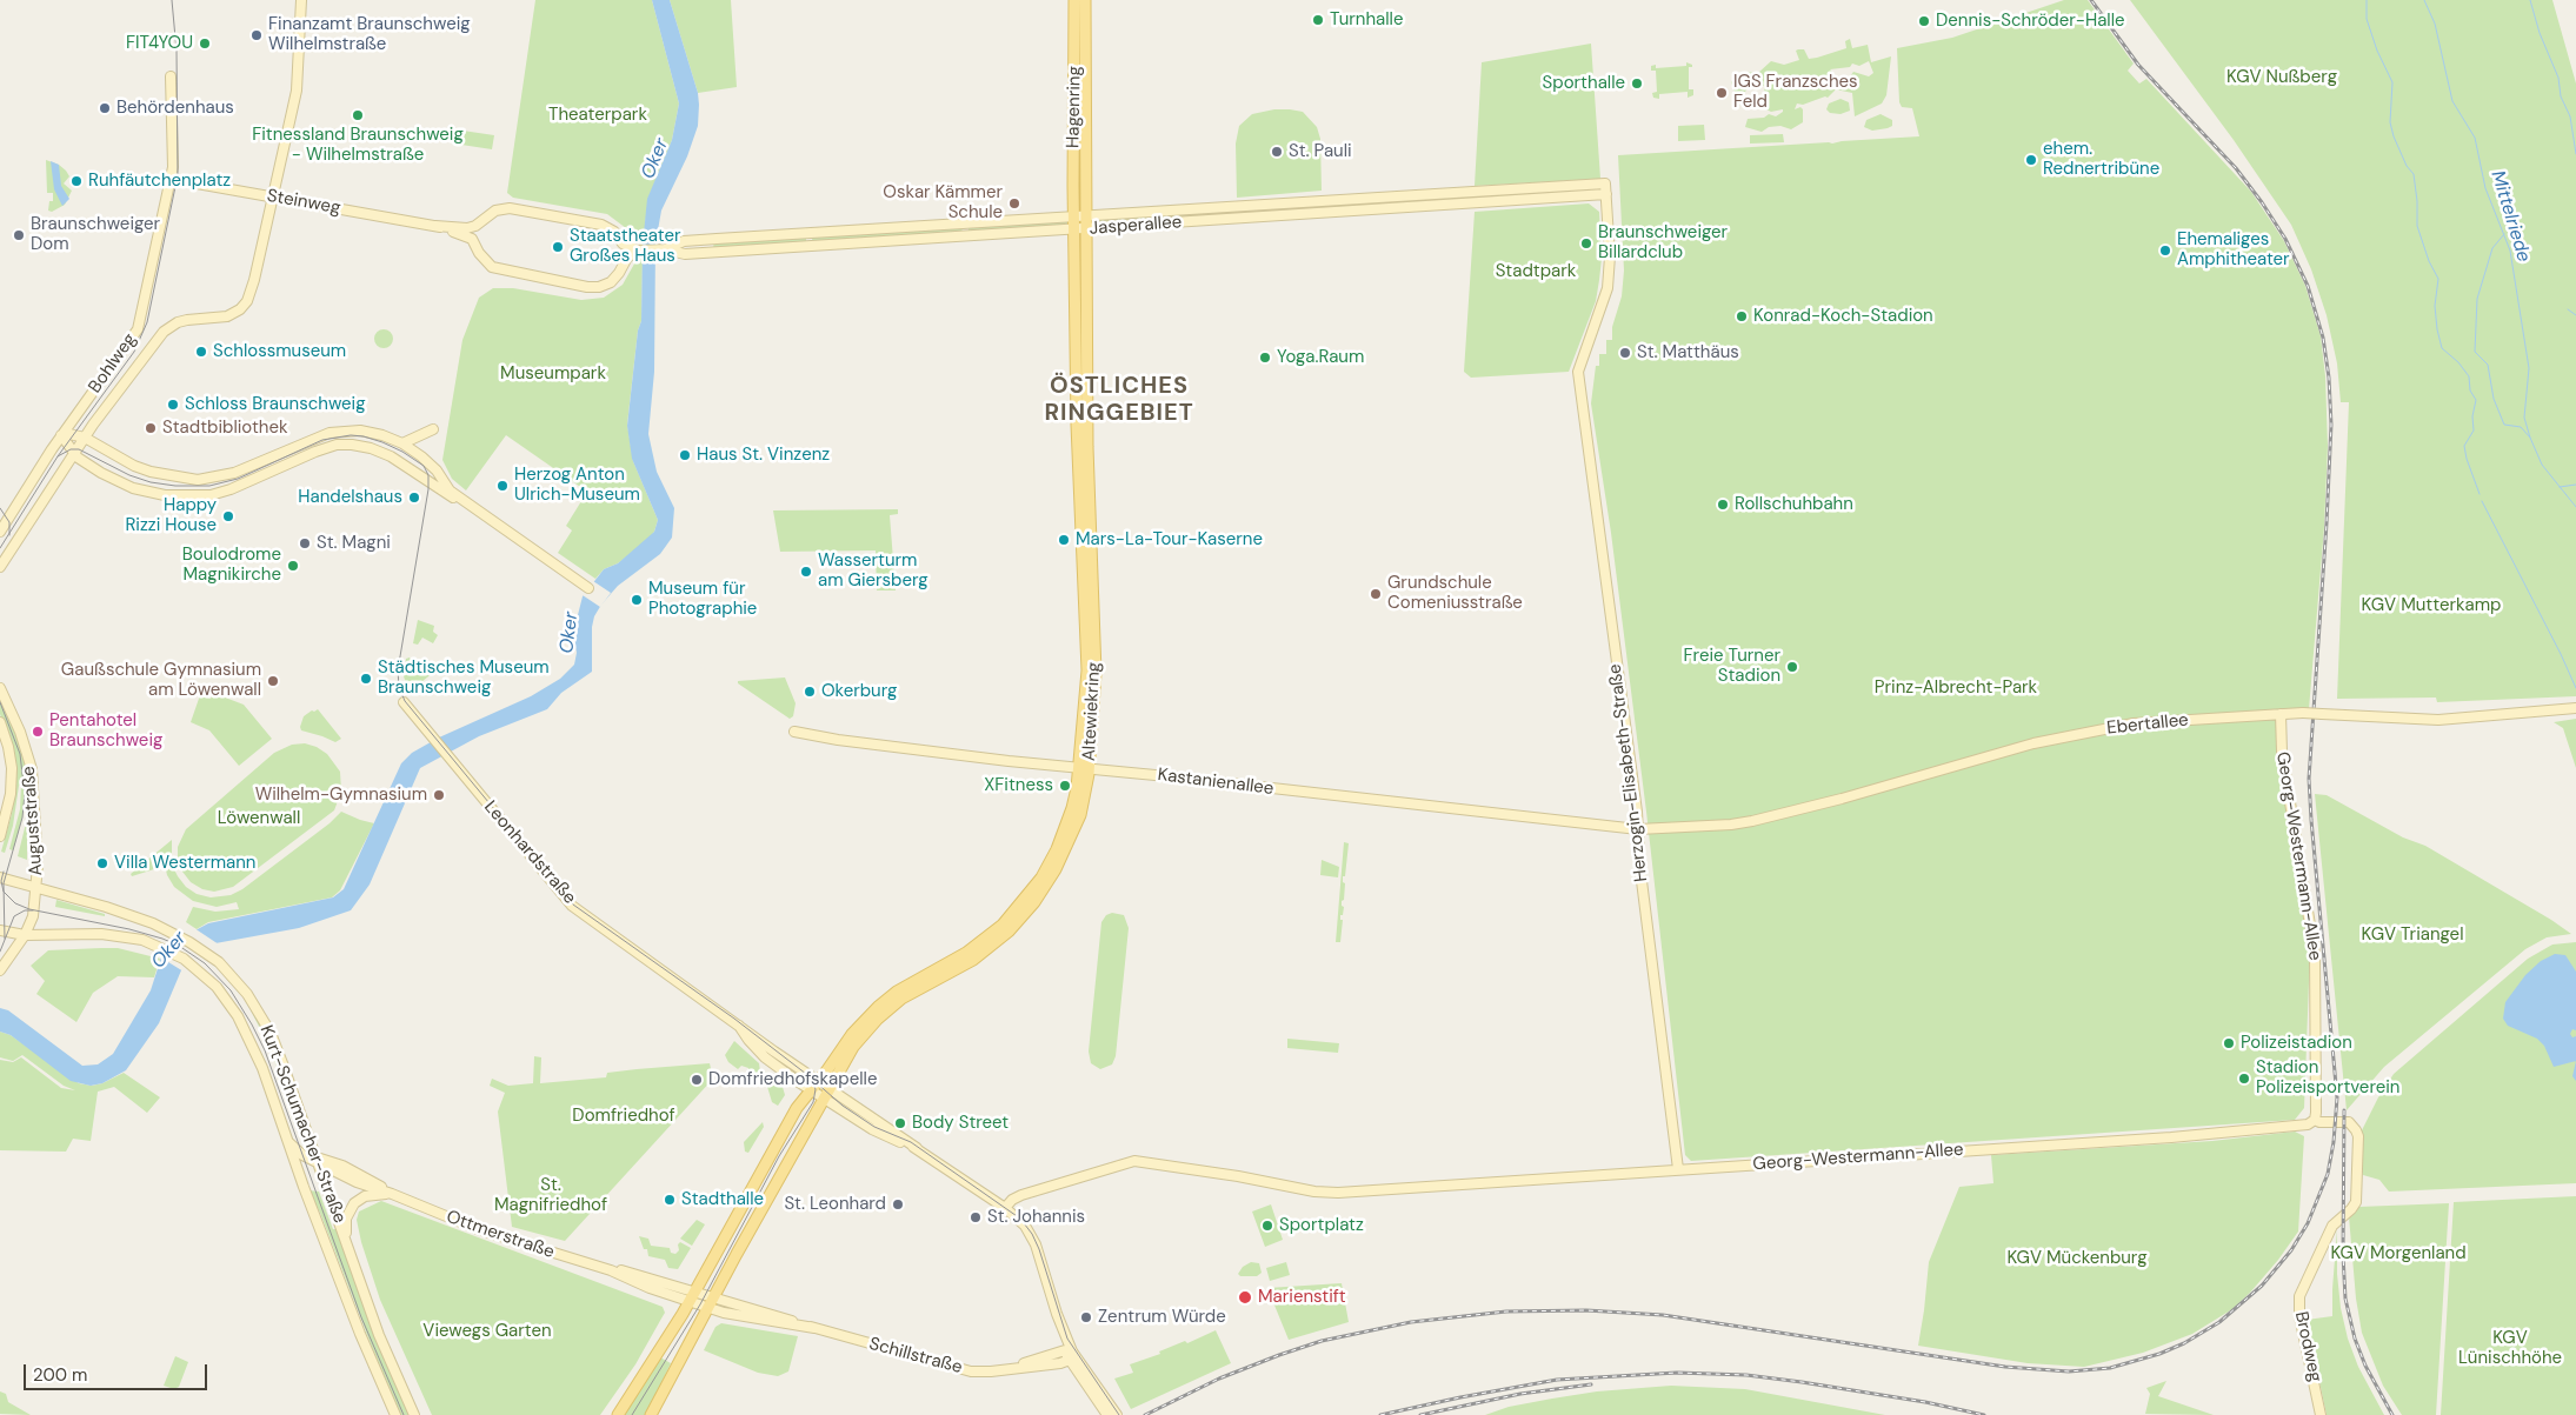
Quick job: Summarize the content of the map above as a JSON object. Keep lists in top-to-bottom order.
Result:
{
  "streets": {
    "main road": ["Hagenring", "Altewiekring"],
    "street": [
      "Steinweg",
      "Jasperallee",
      "Bohlweg",
      "Ebertallee",
      "Herzogin-Elisabeth-Straße",
      "Kastanienallee",
      "Auguststraße",
      "Leonhardstraße",
      "Georg-Westermann-Allee",
      "Kurt-Schumacher-Straße",
      "Ottmerstraße",
      "Brodweg",
      "Schillstraße"
    ]
  },
  "crossings": [
    ["Hagenring", "Jasperallee"],
    ["Hagenring", "Altewiekring"],
    ["Steinweg", "Jasperallee"],
    ["Steinweg", "Bohlweg"],
    ["Jasperallee", "Altewiekring"],
    ["Jasperallee", "Herzogin-Elisabeth-Straße"],
    ["Altewiekring", "Kastanienallee"],
    ["Altewiekring", "Leonhardstraße"],
    ["Ebertallee", "Herzogin-Elisabeth-Straße"],
    ["Ebertallee", "Kastanienallee"],
    ["Ebertallee", "Georg-Westermann-Allee"],
    ["Herzogin-Elisabeth-Straße", "Kastanienallee"],
    ["Herzogin-Elisabeth-Straße", "Georg-Westermann-Allee"],
    ["Auguststraße", "Kurt-Schumacher-Straße"],
    ["Leonhardstraße", "Georg-Westermann-Allee"],
    ["Leonhardstraße", "Schillstraße"],
    ["Georg-Westermann-Allee", "Brodweg"],
    ["Kurt-Schumacher-Straße", "Ottmerstraße"],
    ["Ottmerstraße", "Schillstraße"]
  ],
  "districts": ["ÖSTLICHES RINGGEBIET"],
  "water": ["Oker", "Mittelriede"],
  "parks": [
    "KGV Nußberg",
    "Theaterpark",
    "Stadtpark",
    "Museumpark",
    "KGV Mutterkamp",
    "Prinz-Albrecht-Park",
    "Löwenwall",
    "KGV Triangel",
    "Domfriedhof",
    "St. Magnifriedhof",
    "KGV Morgenland",
    "KGV Mückenburg",
    "Viewegs Garten",
    "KGV Lünischhöhe"
  ],
  "places": [
    "Turnhalle",
    "Dennis-Schröder-Halle",
    "Finanzamt Braunschweig Wilhelmstraße",
    "FIT4YOU",
    "Sporthalle",
    "IGS Franzsches Feld",
    "Behördenhaus",
    "Fitnessland Braunschweig - Wilhelmstraße",
    "St. Pauli",
    "ehem. Rednertribüne",
    "Ruhfäutchenplatz",
    "Oskar Kämmer Schule",
    "Braunschweiger Dom",
    "Braunschweiger Billardclub",
    "Staatstheater Großes Haus",
    "Ehemaliges Amphitheater",
    "Konrad-Koch-Stadion",
    "Schlossmuseum",
    "St. Matthäus",
    "Yoga.Raum",
    "Schloss Braunschweig",
    "Stadtbibliothek",
    "Haus St. Vinzenz",
    "Herzog Anton Ulrich-Museum",
    "Handelshaus",
    "Rollschuhbahn",
    "Happy Rizzi House",
    "Mars-La-Tour-Kaserne",
    "St. Magni",
    "Boulodrome Magnikirche",
    "Wasserturm am Giersberg",
    "Grundschule Comeniusstraße",
    "Museum für Photographie",
    "Freie Turner Stadion",
    "Städtisches Museum Braunschweig",
    "Gaußschule Gymnasium am Löwenwall",
    "Okerburg",
    "Pentahotel Braunschweig",
    "XFitness",
    "Wilhelm-Gymnasium",
    "Villa Westermann",
    "Polizeistadion",
    "Stadion Polizeisportverein",
    "Domfriedhofskapelle",
    "Body Street",
    "Stadthalle",
    "St. Leonhard",
    "St. Johannis",
    "Sportplatz",
    "Marienstift",
    "Zentrum Würde"
  ],
  "scale_bar": "200 m"
}
